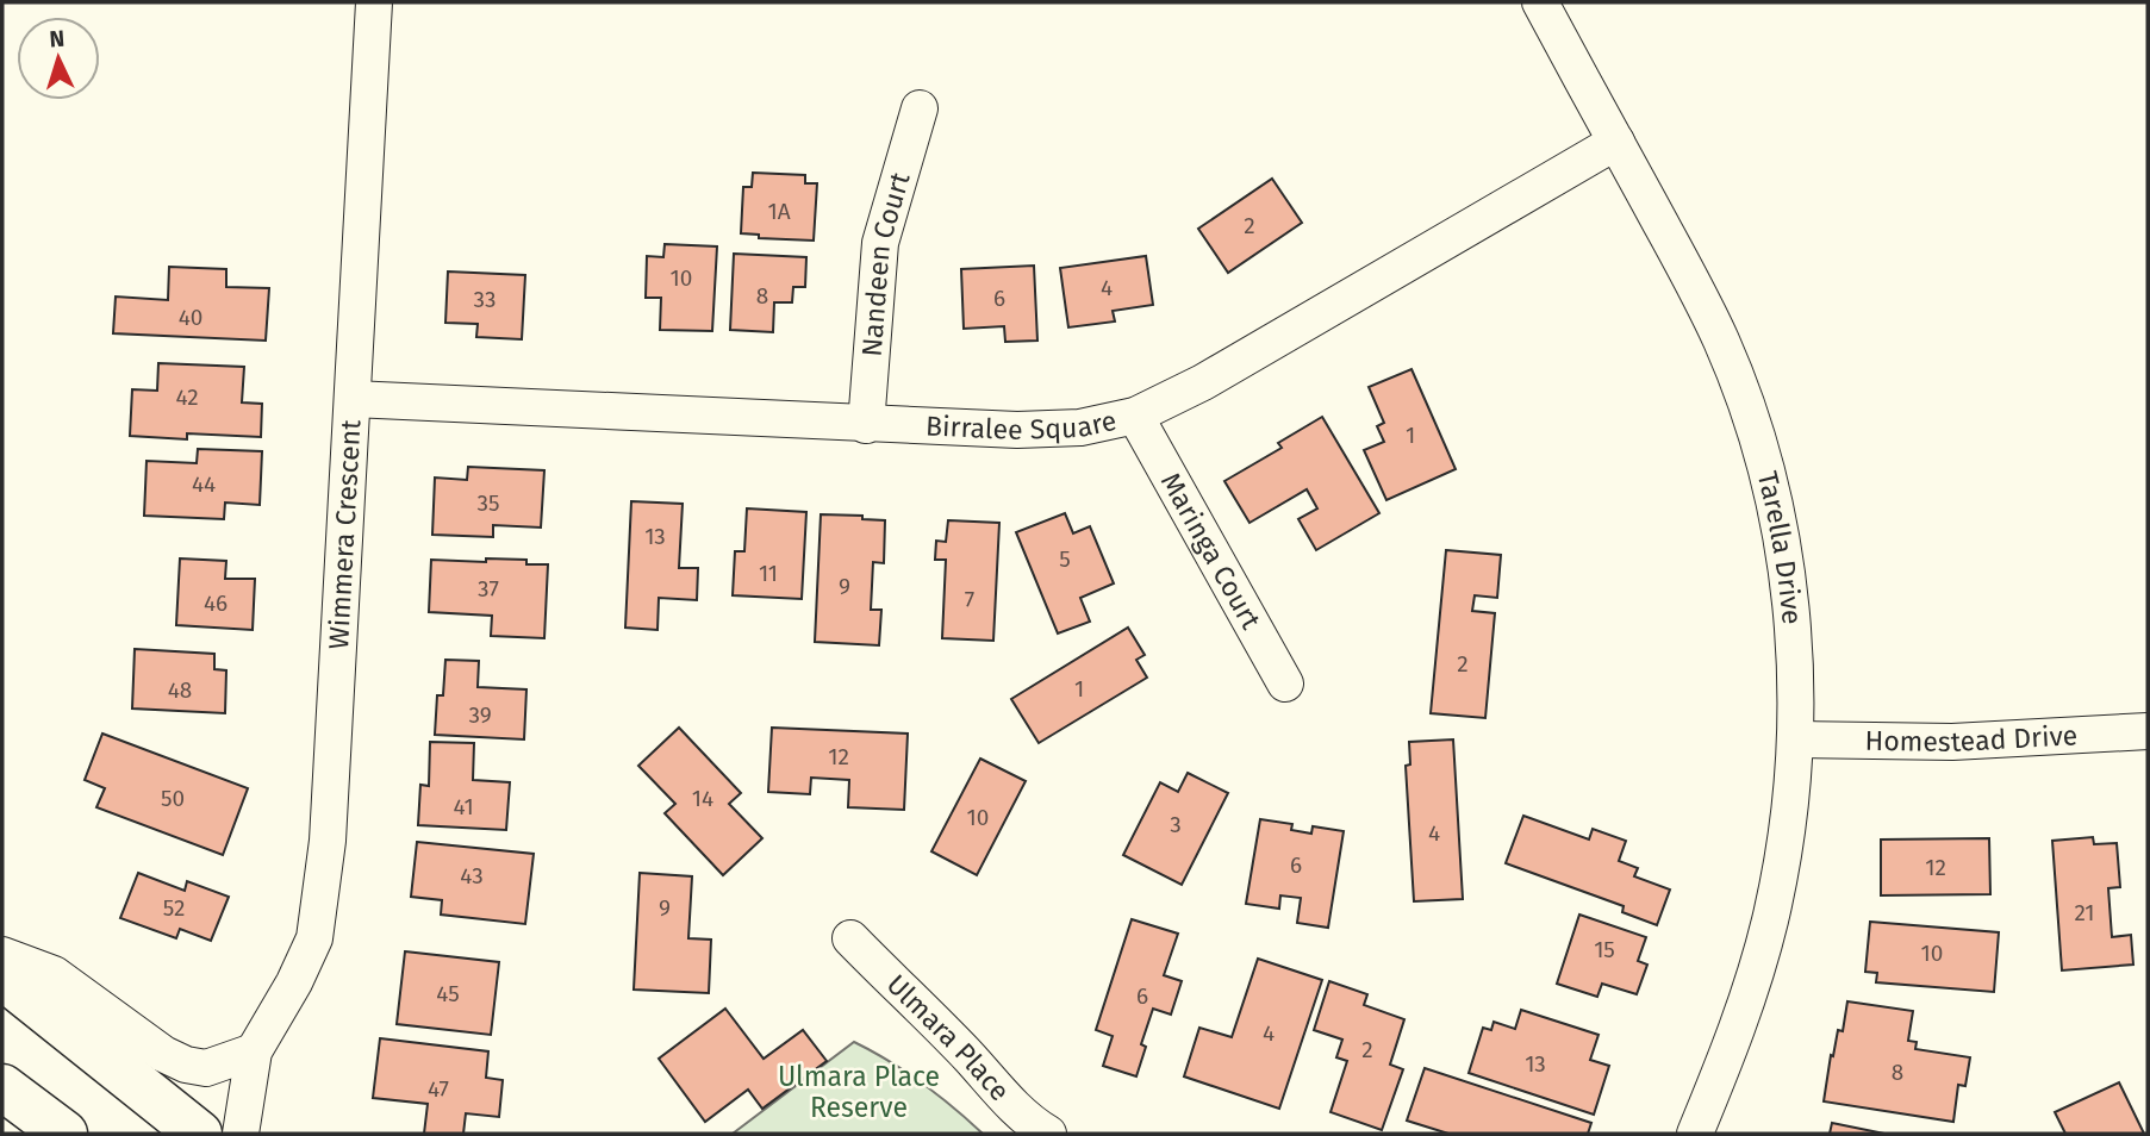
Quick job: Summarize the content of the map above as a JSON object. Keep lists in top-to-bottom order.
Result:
{
  "streets": {
    "street": [
      "Nandeen Court",
      "Birralee Square",
      "Wimmera Crescent",
      "Maringa Court",
      "Tarella Drive",
      "Homestead Drive",
      "Ulmara Place"
    ]
  },
  "crossings": [
    ["Nandeen Court", "Birralee Square"],
    ["Birralee Square", "Wimmera Crescent"],
    ["Birralee Square", "Maringa Court"],
    ["Birralee Square", "Tarella Drive"],
    ["Tarella Drive", "Homestead Drive"]
  ],
  "parks": ["Ulmara Place Reserve"],
  "house_numbers": [
    "1A",
    "2",
    "10",
    "4",
    "8",
    "6",
    "33",
    "40",
    "42",
    "1",
    "44",
    "35",
    "13",
    "5",
    "11",
    "9",
    "37",
    "7",
    "46",
    "2",
    "1",
    "48",
    "39",
    "12",
    "50",
    "14",
    "41",
    "10",
    "3",
    "4",
    "6",
    "12",
    "43",
    "52",
    "9",
    "21",
    "15",
    "10",
    "45",
    "6",
    "4",
    "2",
    "13",
    "8",
    "47"
  ],
  "north": "top"
}
